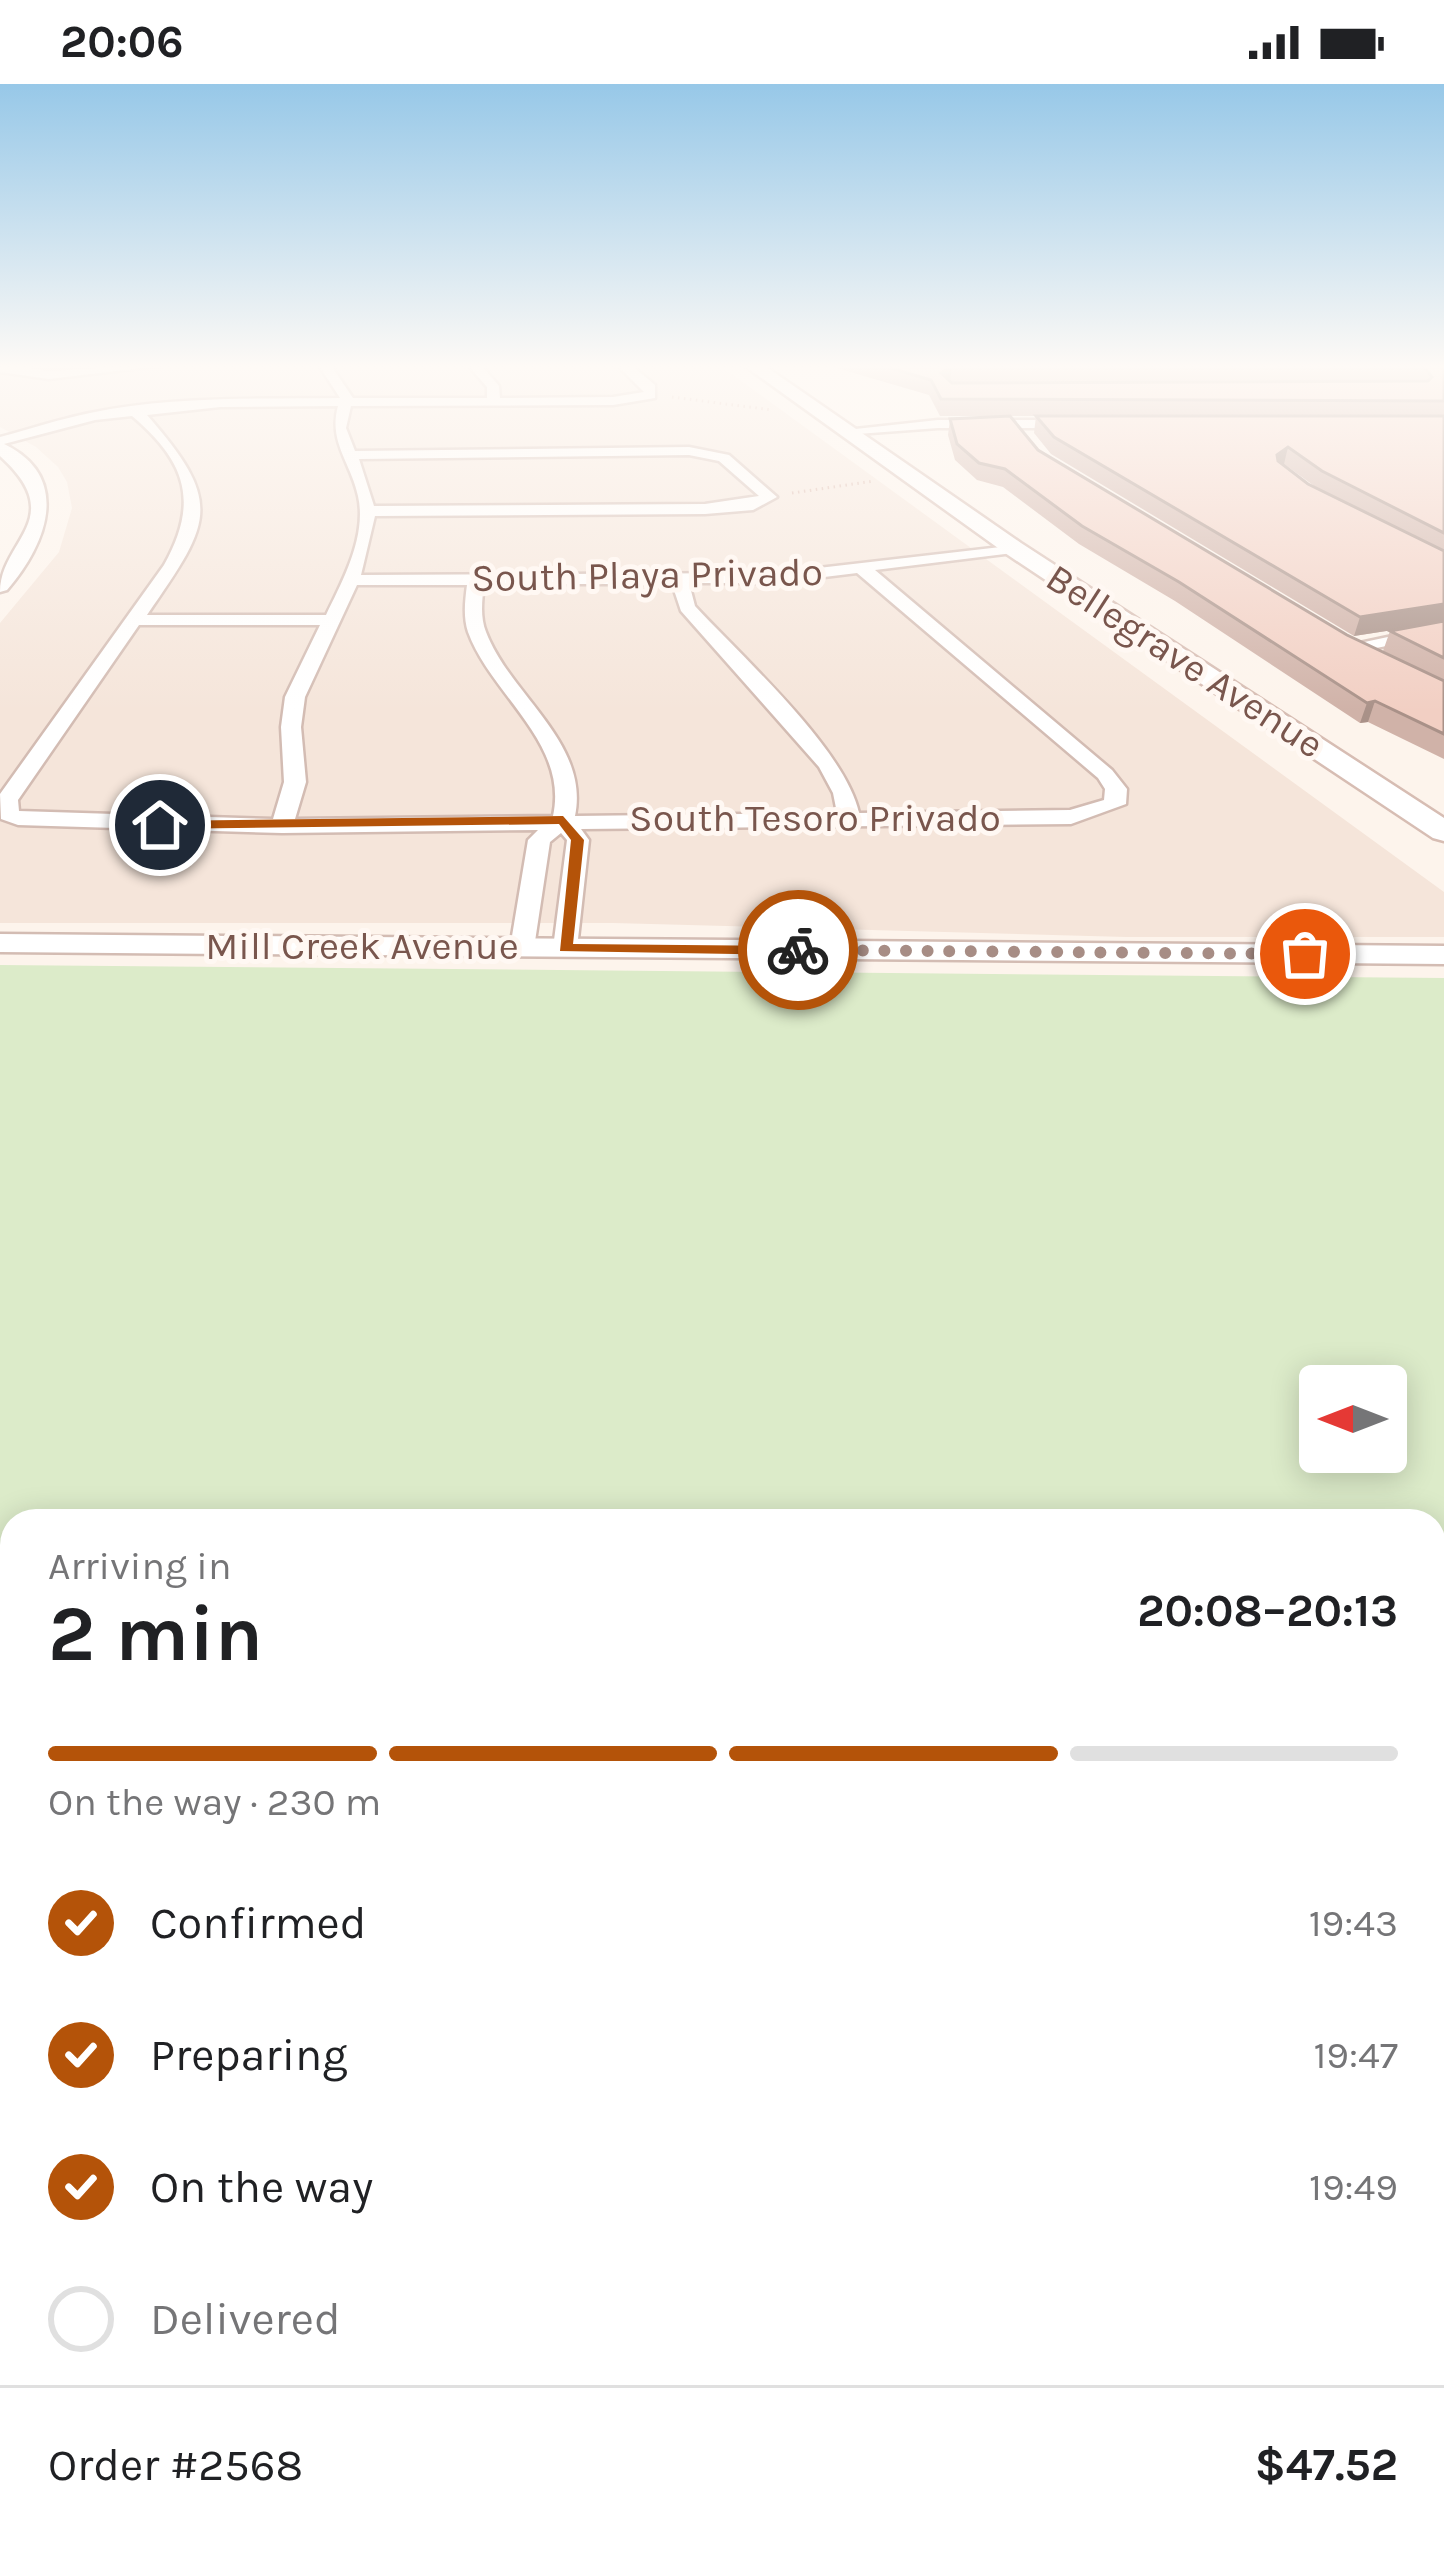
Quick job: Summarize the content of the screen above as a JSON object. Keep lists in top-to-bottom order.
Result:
{
  "streets": {
    "main road": ["Bellegrave Avenue"],
    "street": ["South Playa Privado", "South Tesoro Privado", "Mill Creek Avenue"]
  },
  "crossings": [
    ["South Playa Privado", "Bellegrave Avenue"],
    ["South Playa Privado", "South Tesoro Privado"]
  ],
  "north": "left",
  "page": {
    "status": "20:06",
    "heading": ["2 min", "Arriving in", "20:08–20:13"],
    "panel": ["Order #2568", "$47.52"],
    "bar": "On the way · 230 m",
    "list": [
      ["Confirmed", "19:43"],
      ["Preparing", "19:47"],
      ["On the way", "19:49"],
      "Delivered"
    ]
  }
}
